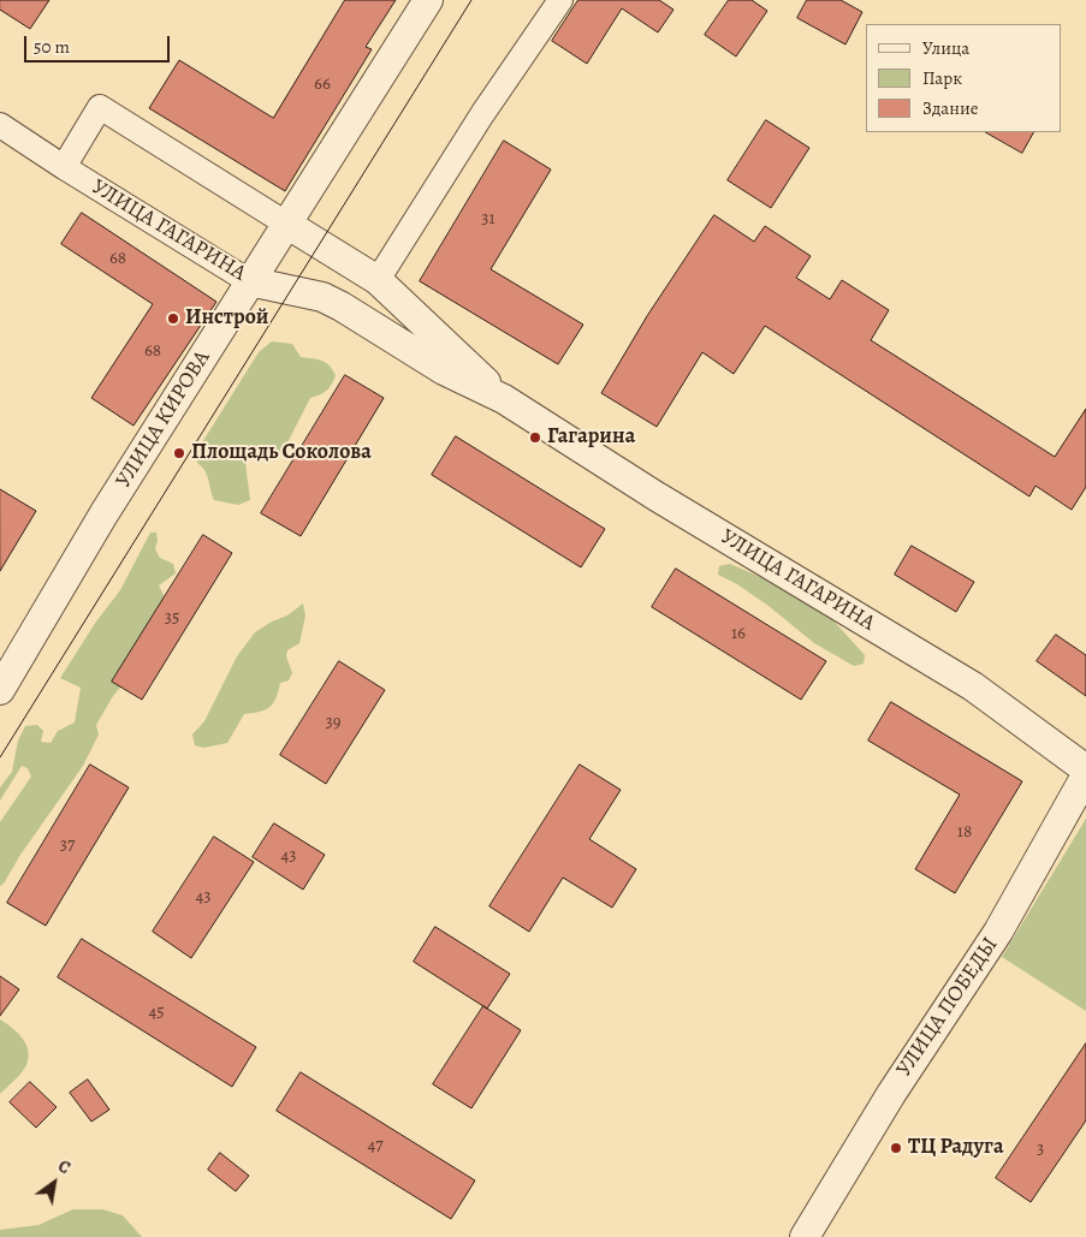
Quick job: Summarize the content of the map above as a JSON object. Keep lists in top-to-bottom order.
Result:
{
  "streets": {
    "street": ["УЛИЦА ГАГАРИНА", "УЛИЦА КИРОВА", "УЛИЦА ПОБЕДЫ"]
  },
  "crossings": [
    ["УЛИЦА ГАГАРИНА", "УЛИЦА КИРОВА"]
  ],
  "places": [
    "Инстрой",
    "Гагарина",
    "Площадь Соколова",
    "ТЦ Радуга"
  ],
  "house_numbers": [
    "66",
    "31",
    "68",
    "68",
    "35",
    "16",
    "39",
    "18",
    "37",
    "43",
    "43",
    "45",
    "47",
    "3"
  ],
  "legend": ["Улица", "Парк", "Здание"],
  "scale_bar": "50 m",
  "north": "top right"
}
